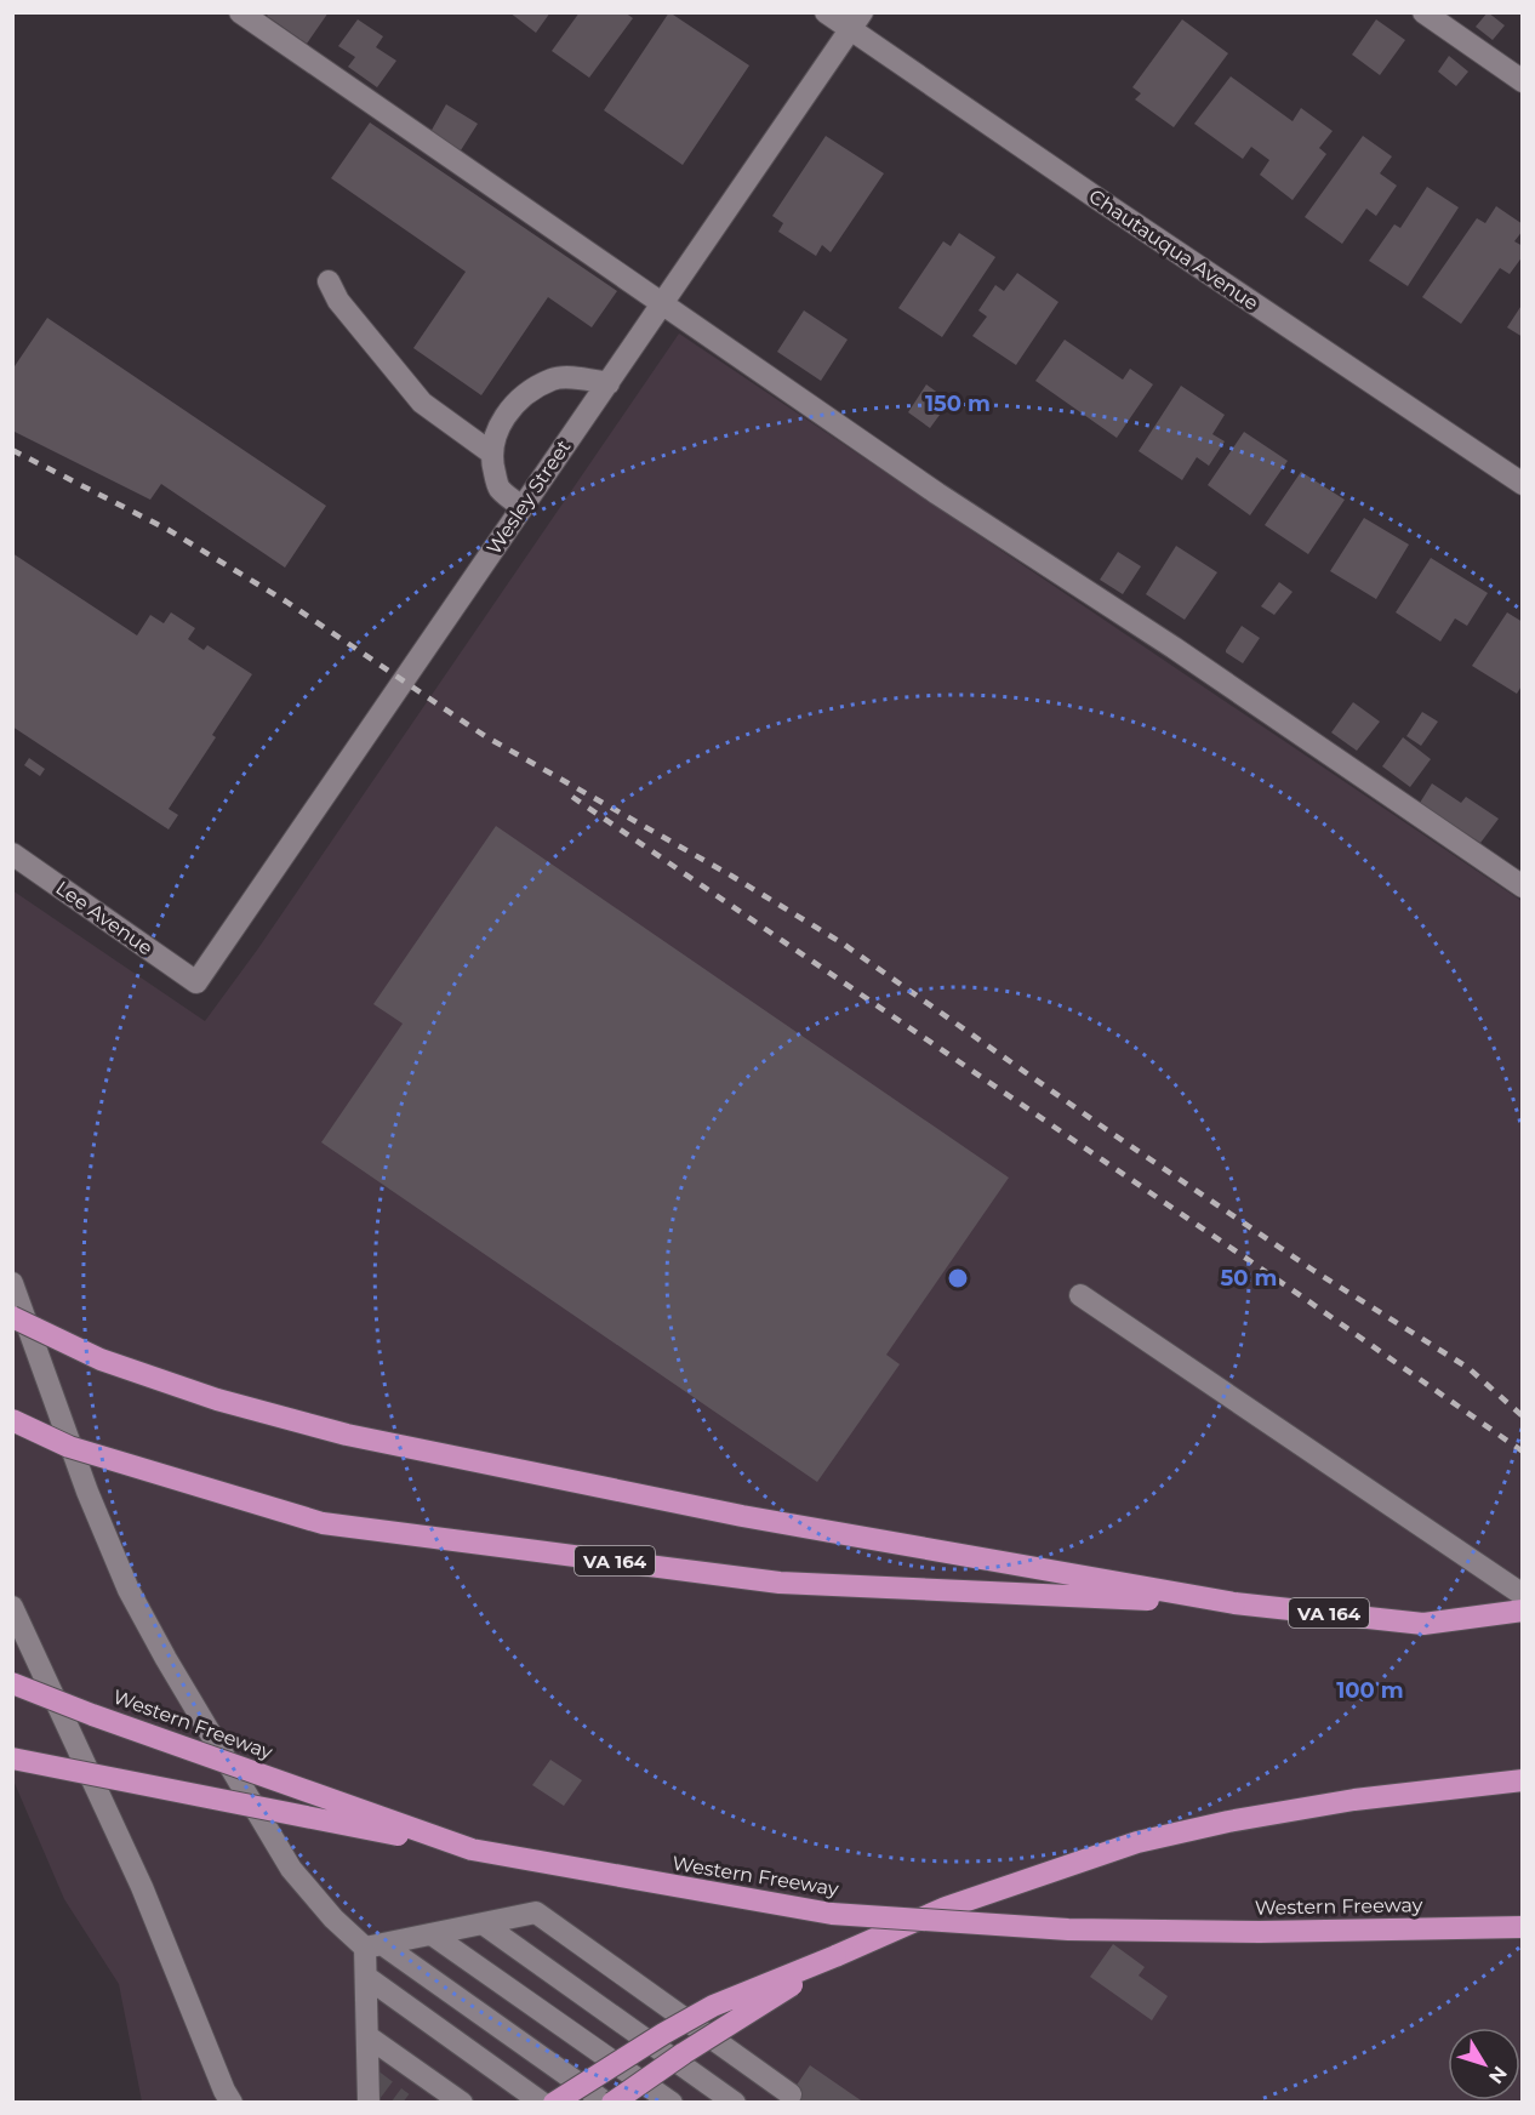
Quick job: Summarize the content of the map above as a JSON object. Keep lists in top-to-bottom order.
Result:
{
  "streets": {
    "highway": ["VA 164", "Western Freeway"],
    "street": ["Chautauqua Avenue", "Wesley Street", "Lee Avenue"]
  },
  "crossings": [
    ["Chautauqua Avenue", "Wesley Street"],
    ["Wesley Street", "Lee Avenue"]
  ],
  "north": "bottom right",
  "rings": ["150 m", "50 m", "100 m"]
}
